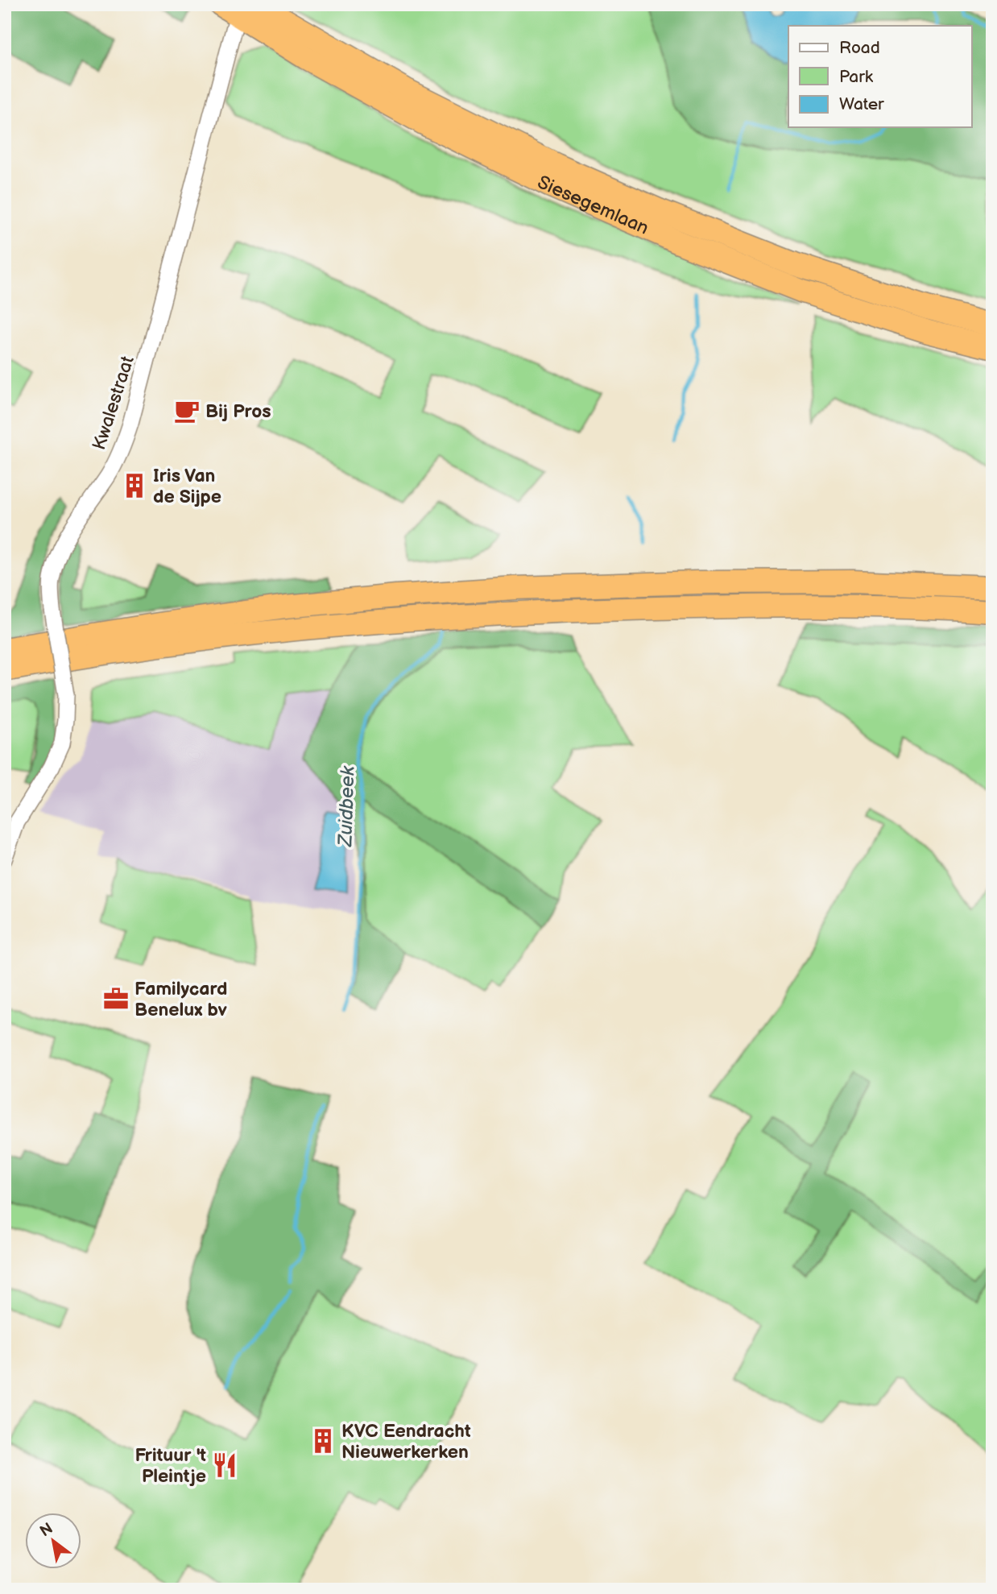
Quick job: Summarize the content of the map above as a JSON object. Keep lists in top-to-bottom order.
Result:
{
  "streets": {
    "highway": ["Siesegemlaan"],
    "street": ["Kwalestraat"]
  },
  "crossings": [
    ["Siesegemlaan", "Kwalestraat"]
  ],
  "water": ["Zuidbeek"],
  "places": {
    "cafe": ["Bij Pros"],
    "building": ["Iris Van de Sijpe", "KVC Eendracht Nieuwerkerken"],
    "office": ["Familycard Benelux bv"],
    "restaurant": ["Frituur 't Pleintje"]
  },
  "legend": ["Road", "Park", "Water"],
  "north": "top left"
}
